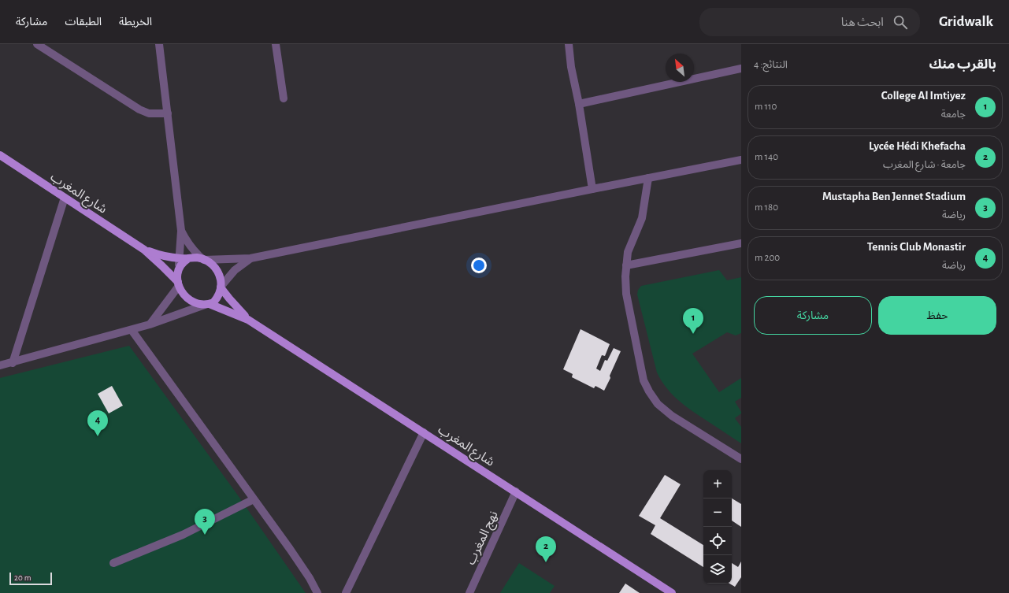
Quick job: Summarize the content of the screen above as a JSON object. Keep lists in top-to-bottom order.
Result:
{
  "streets": {
    "main road": ["شارع المغرب"],
    "street": ["نهج المغرب"]
  },
  "crossings": [
    ["شارع المغرب", "نهج المغرب"]
  ],
  "scale_bar": "20 m",
  "north": "top left",
  "page": {
    "header": "Gridwalk",
    "search": "ابحث هنا",
    "nav": ["الخريطة", "الطبقات", "مشاركة"],
    "heading": ["بالقرب منك", "النتائج: 4"],
    "list": [
      {
        "mark": "1",
        "name": "College Al Imtiyez",
        "note": "جامعة",
        "value": "110 m"
      },
      {
        "mark": "2",
        "name": "Lycée Hédi Khefacha",
        "note": "جامعة · شارع المغرب",
        "value": "140 m"
      },
      {
        "mark": "3",
        "name": "Mustapha Ben Jennet Stadium",
        "note": "رياضة",
        "value": "180 m"
      },
      {
        "mark": "4",
        "name": "Tennis Club Monastir",
        "note": "رياضة",
        "value": "200 m"
      }
    ],
    "buttons": ["حفظ", "مشاركة"],
    "pins": [
      "1",
      "4",
      "3",
      "2"
    ],
    "map_buttons": ["+", "−"],
    "scale": "20 m"
  }
}
